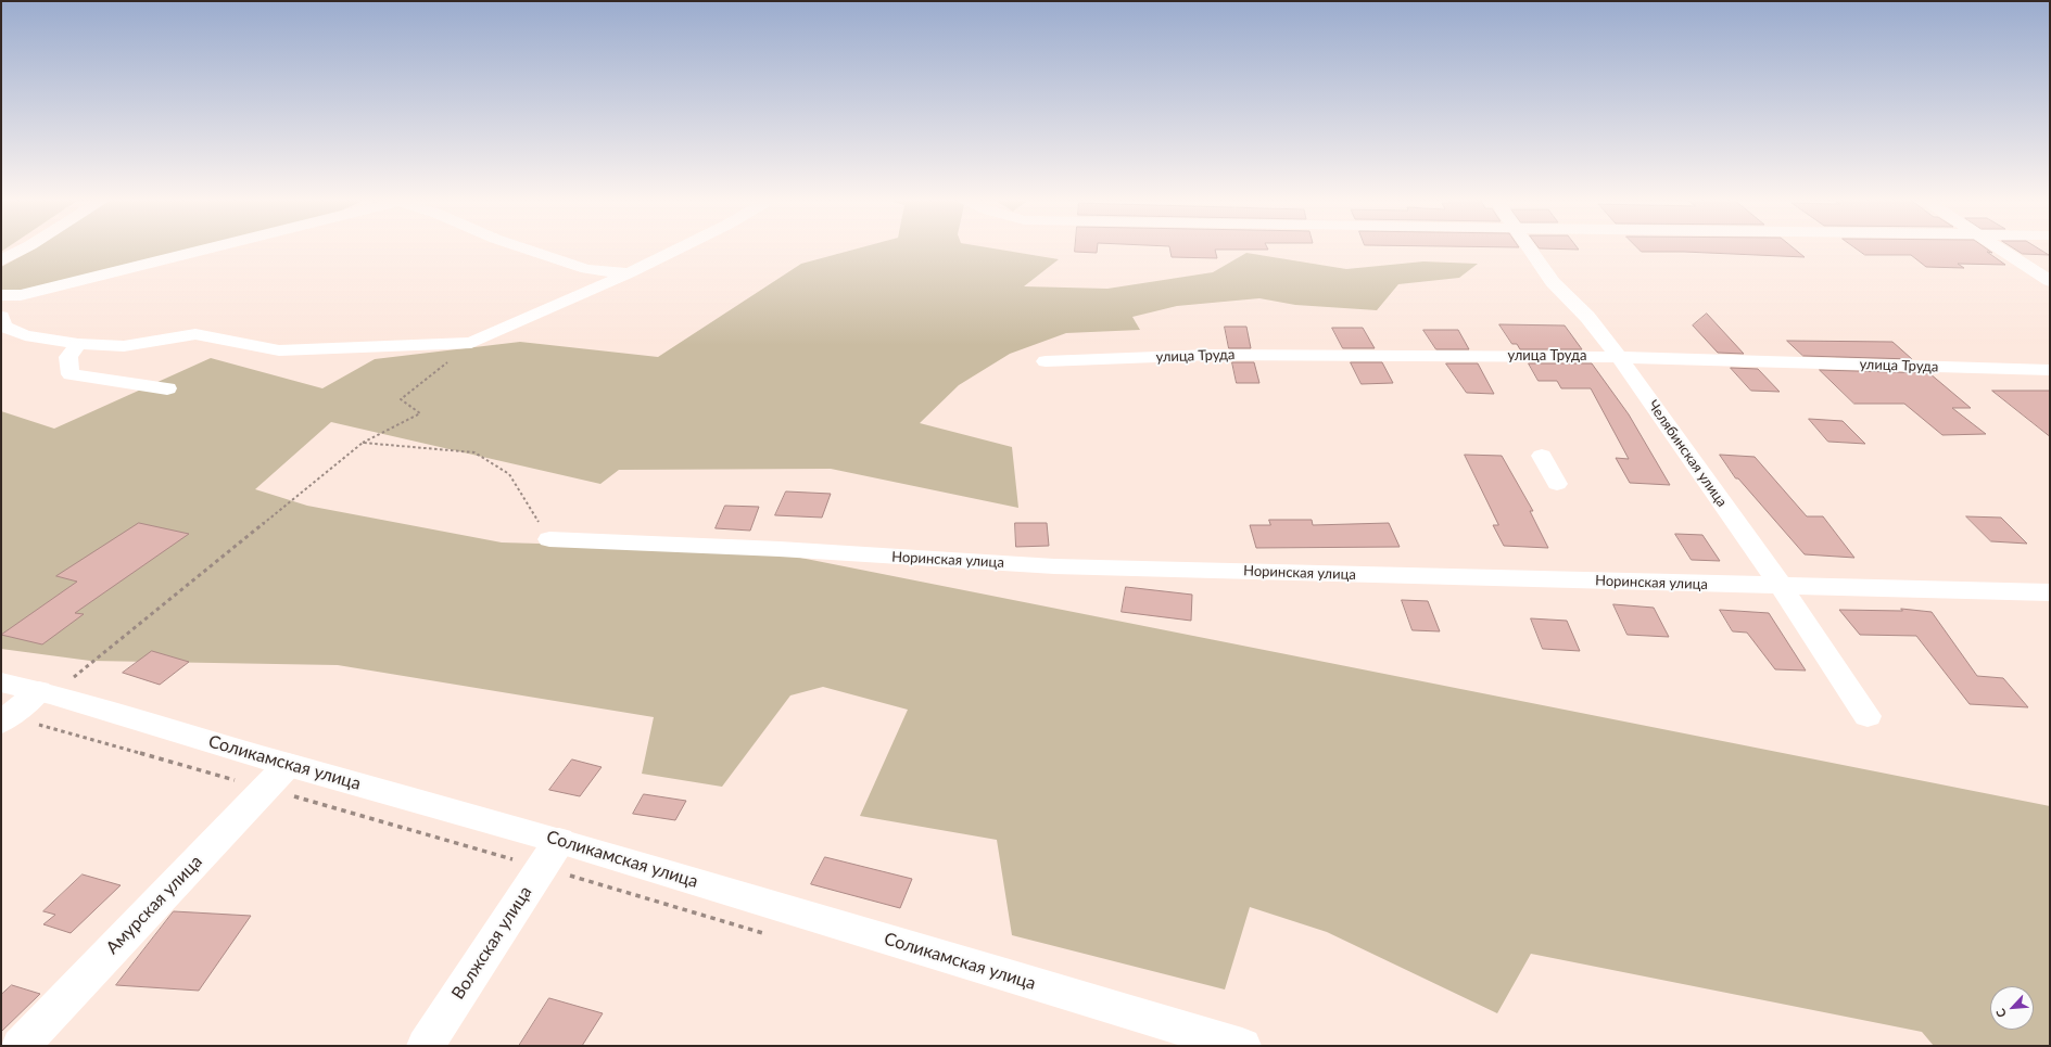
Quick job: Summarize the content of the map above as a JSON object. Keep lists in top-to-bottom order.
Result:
{
  "streets": {
    "street": [
      "улица Труда",
      "Челябинская улица",
      "Норинская улица",
      "Соликамская улица",
      "Амурская улица",
      "Волжская улица"
    ]
  },
  "crossings": [
    ["улица Труда", "Челябинская улица"],
    ["Челябинская улица", "Норинская улица"],
    ["Соликамская улица", "Амурская улица"],
    ["Соликамская улица", "Волжская улица"]
  ],
  "north": "bottom left"
}
